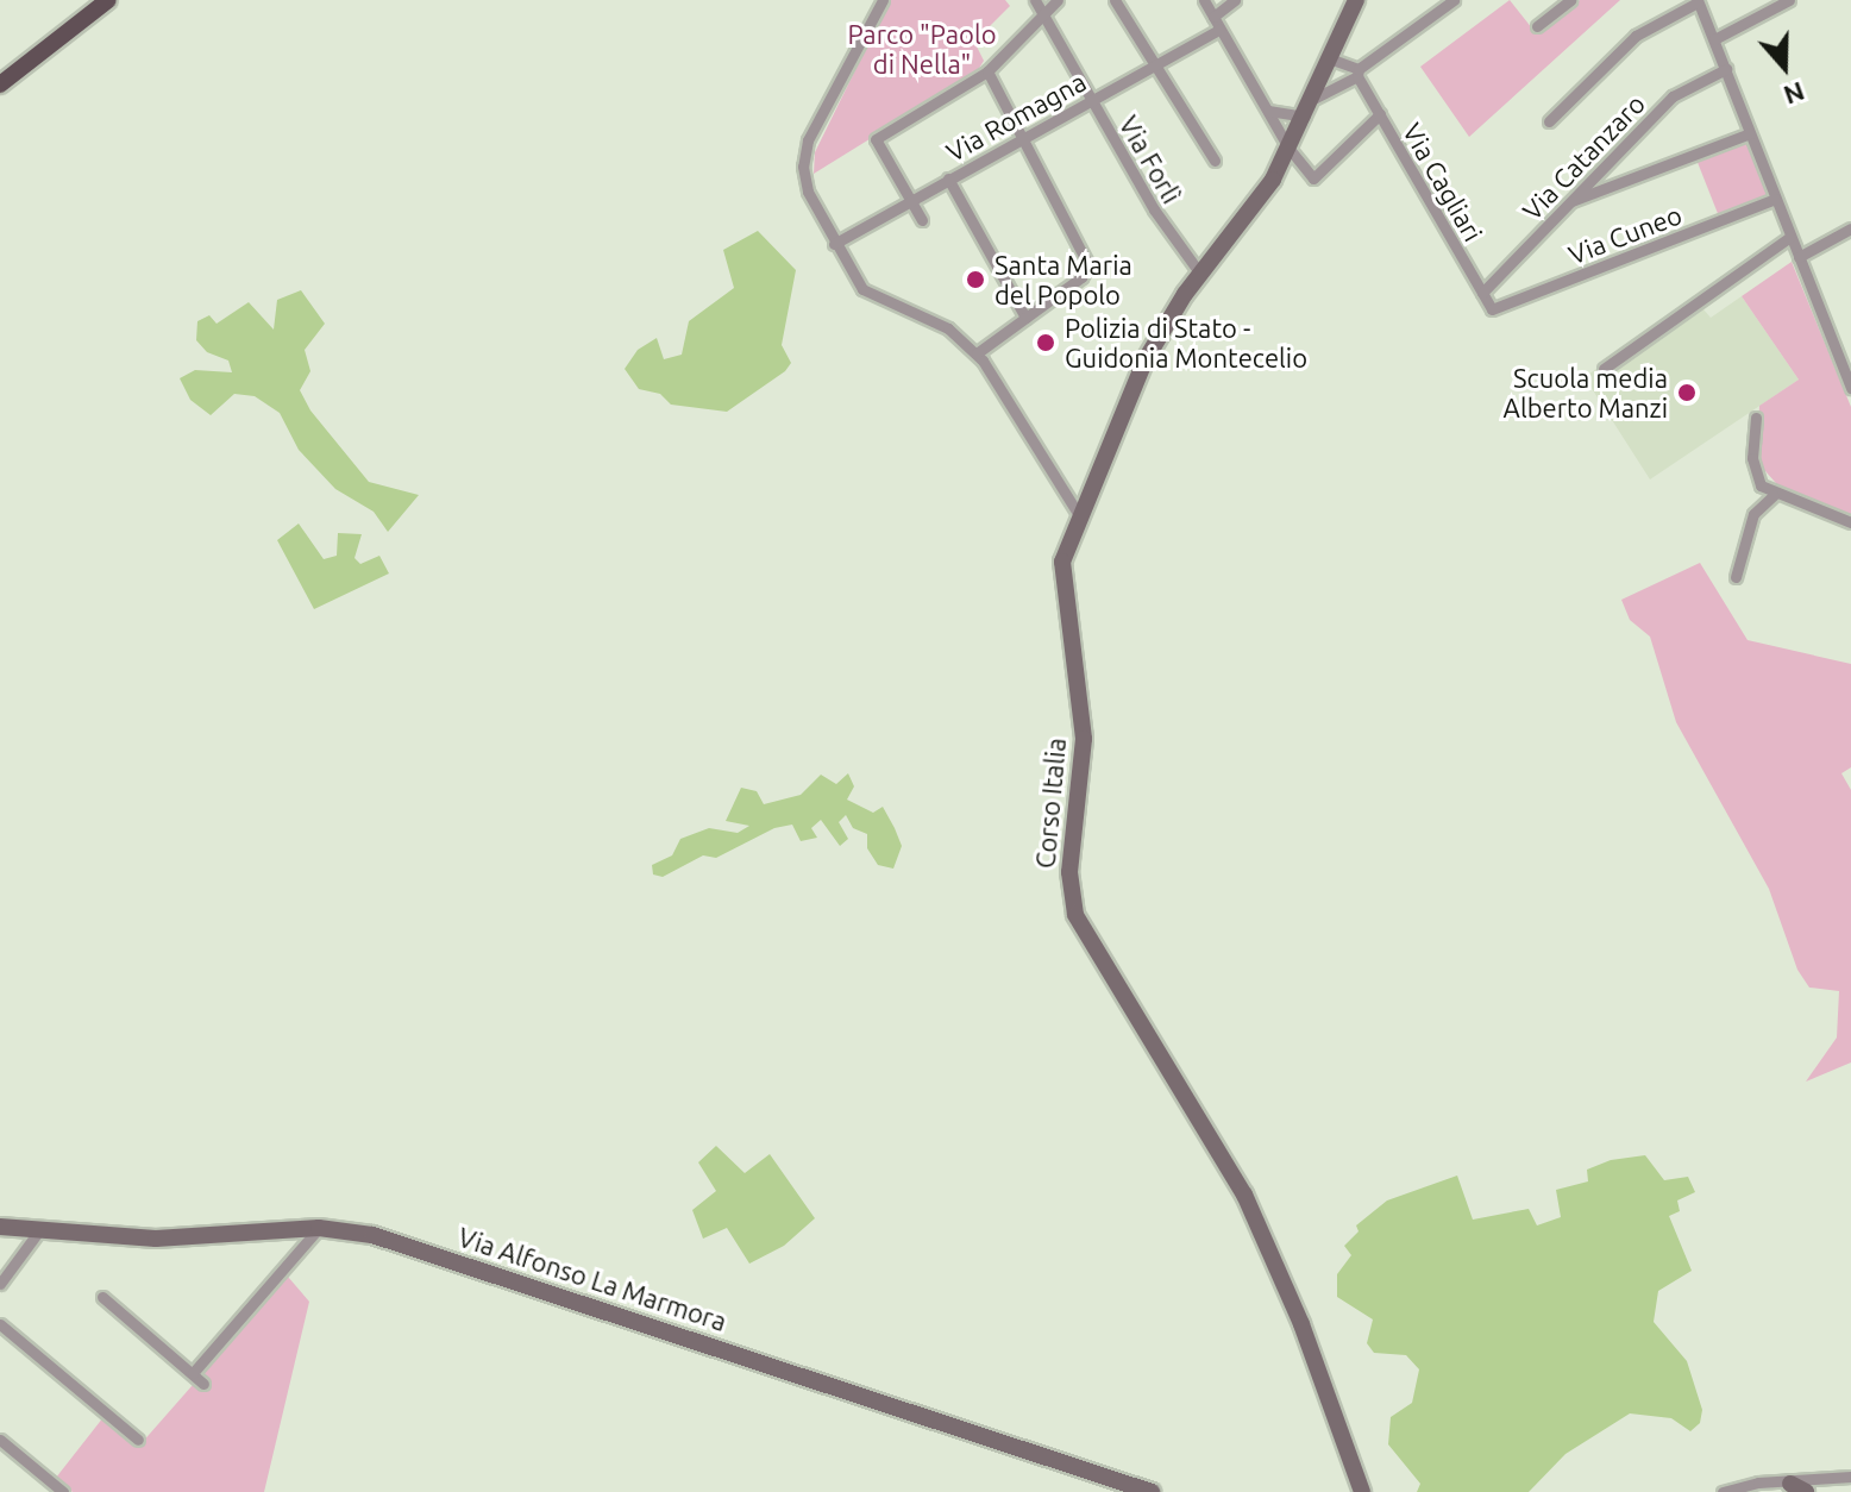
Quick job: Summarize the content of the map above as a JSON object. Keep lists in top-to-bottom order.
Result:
{
  "streets": {
    "street": [
      "Via Romagna",
      "Via Catanzaro",
      "Via Forlì",
      "Via Cagliari",
      "Via Cuneo",
      "Corso Italia",
      "Via Alfonso La Marmora"
    ]
  },
  "crossings": [
    ["Via Romagna", "Via Forlì"],
    ["Via Catanzaro", "Via Cagliari"],
    ["Via Forlì", "Corso Italia"],
    ["Via Cagliari", "Via Cuneo"]
  ],
  "parks": ["Parco \"Paolo di Nella\""],
  "places": ["Santa Maria del Popolo", "Polizia di Stato - Guidonia Montecelio", "Scuola media Alberto Manzi"],
  "north": "bottom"
}
